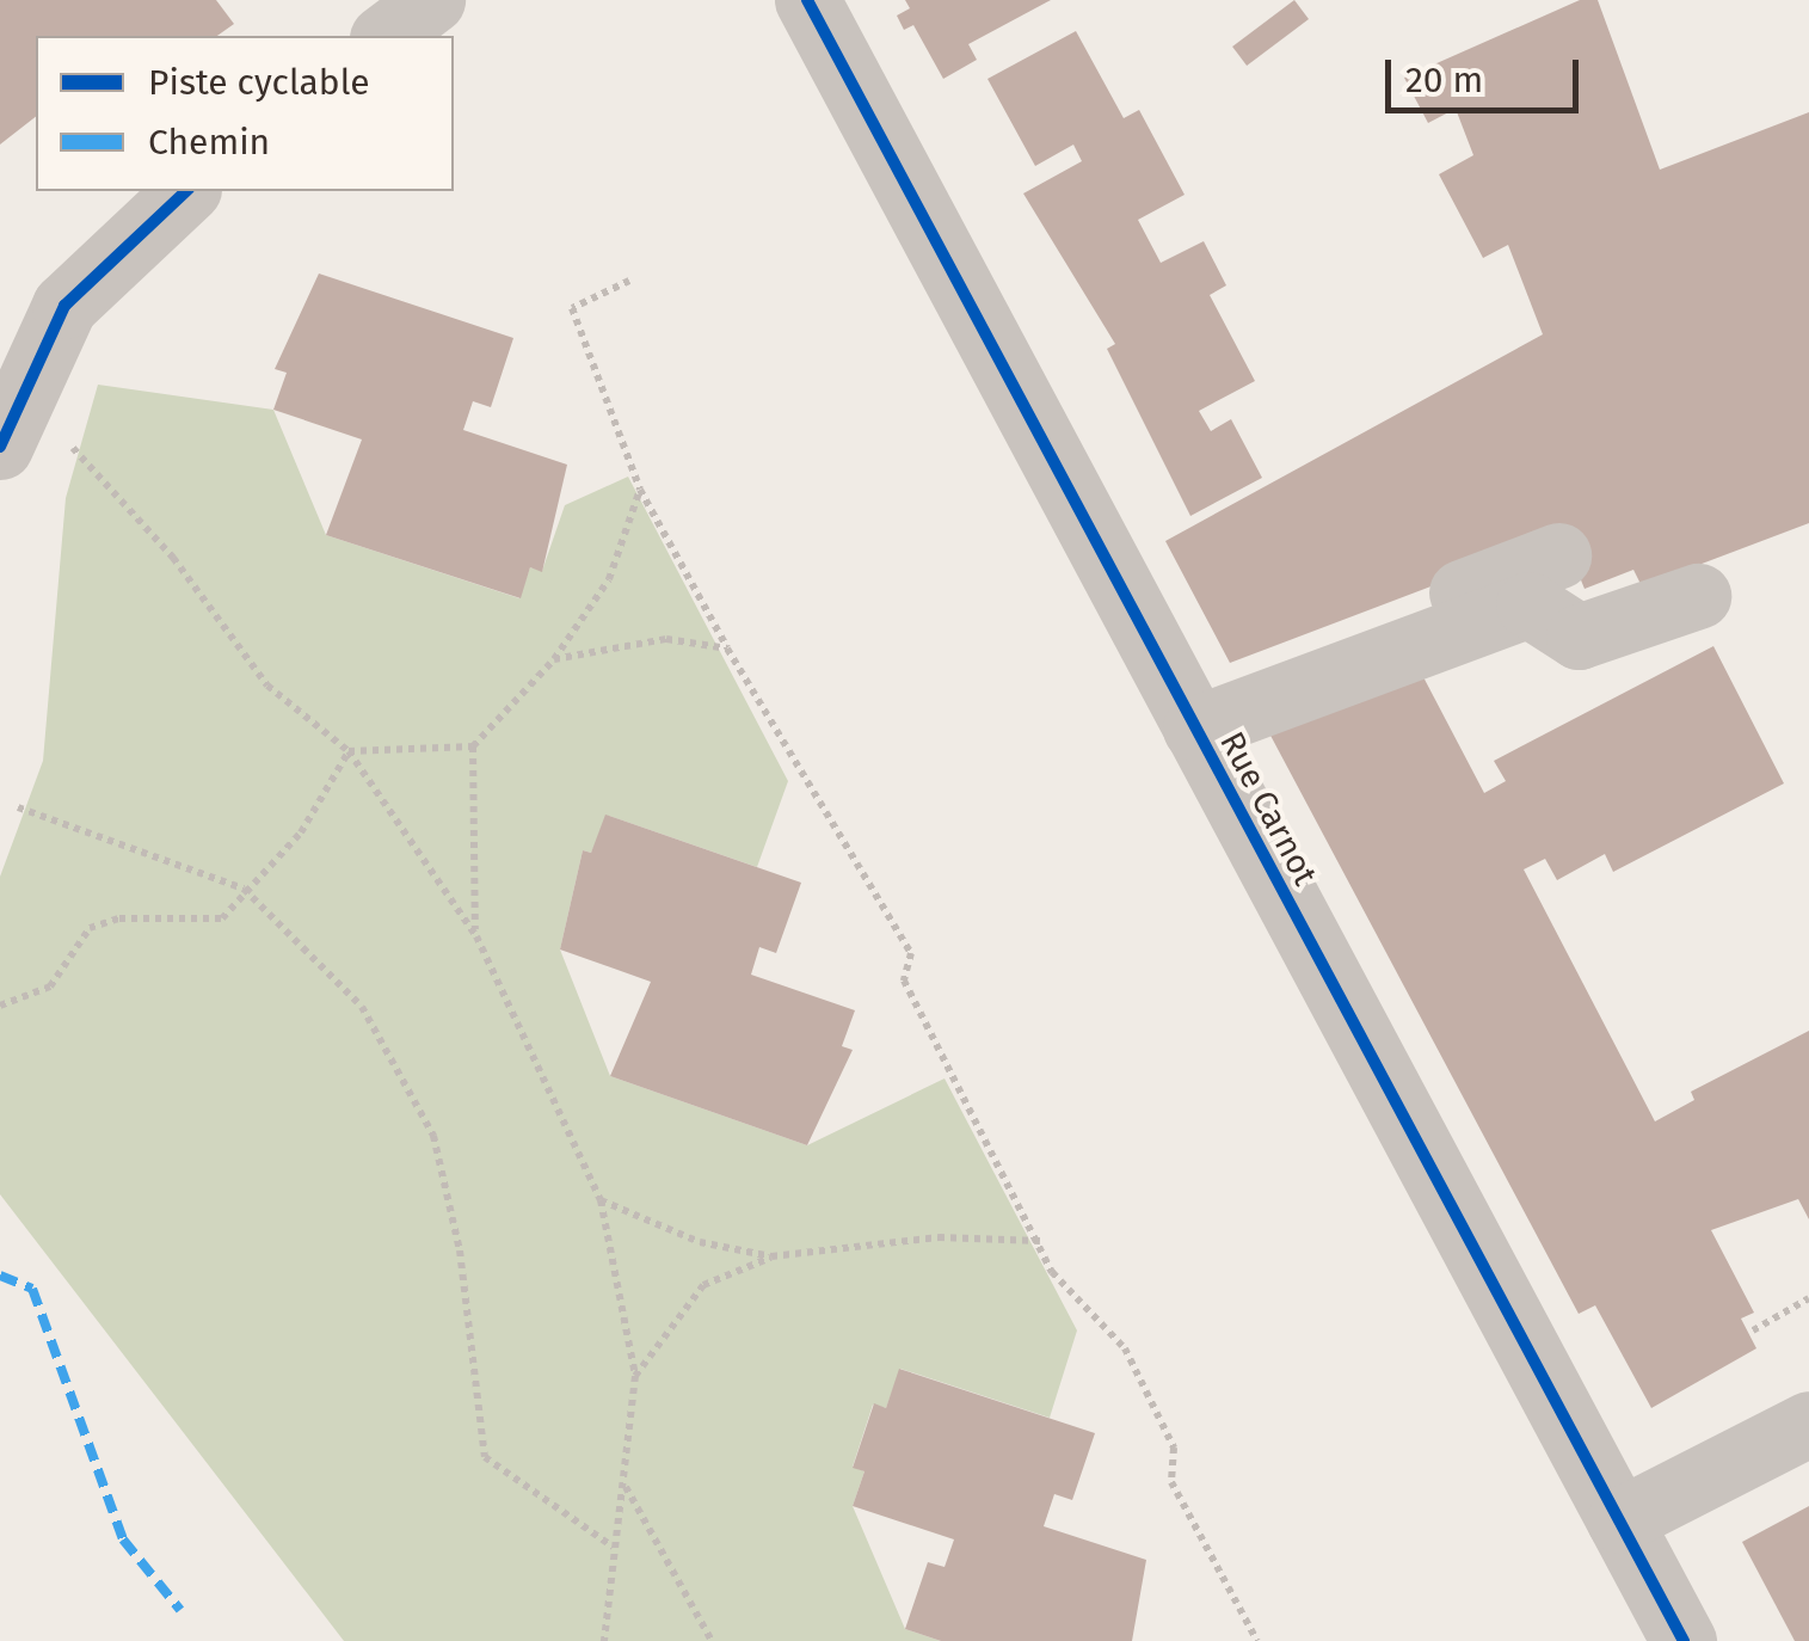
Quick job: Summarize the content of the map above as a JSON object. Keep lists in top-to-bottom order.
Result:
{
  "streets": {
    "street": ["Rue Carnot"]
  },
  "legend": ["Piste cyclable", "Chemin"],
  "scale_bar": "20 m"
}
